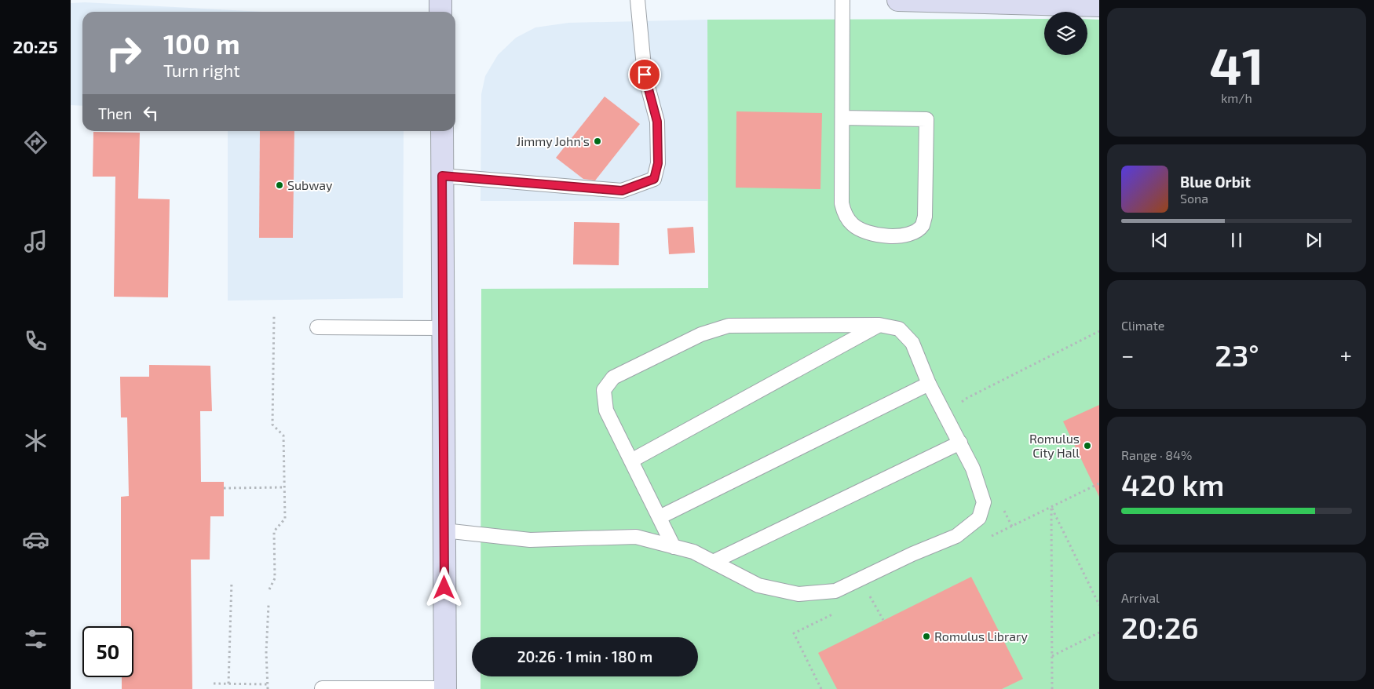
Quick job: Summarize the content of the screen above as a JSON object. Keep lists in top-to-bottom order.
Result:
{
  "places": [
    "Jimmy John's",
    "Subway",
    "Romulus City Hall",
    "Romulus Library"
  ],
  "page": {
    "tabs": "20:25",
    "tile": [
      ["41", "km/h"],
      "Climate",
      ["Range · 84%", "420 km"],
      ["Arrival", "20:26"]
    ],
    "turn": ["100 m", "Turn right"],
    "then": "Then",
    "song": ["Blue Orbit", "Sona"],
    "heat": ["−", "23°", "+"],
    "limit": "50",
    "trip": "20:26 · 1 min · 180 m"
  }
}
